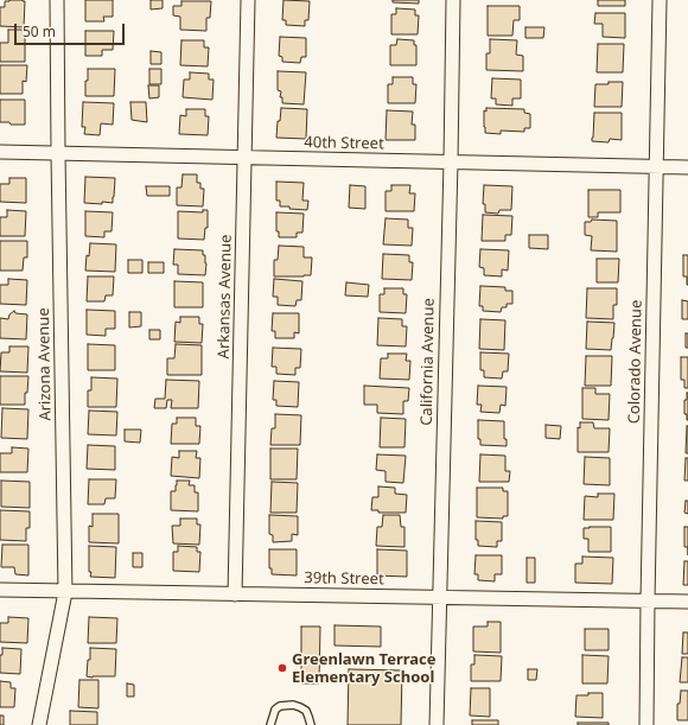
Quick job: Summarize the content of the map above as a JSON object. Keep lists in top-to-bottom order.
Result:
{
  "streets": {
    "street": [
      "40th Street",
      "Arkansas Avenue",
      "California Avenue",
      "Colorado Avenue",
      "Arizona Avenue",
      "39th Street"
    ]
  },
  "crossings": [
    ["40th Street", "Arkansas Avenue"],
    ["40th Street", "California Avenue"],
    ["40th Street", "Colorado Avenue"],
    ["40th Street", "Arizona Avenue"],
    ["Arkansas Avenue", "39th Street"],
    ["California Avenue", "39th Street"],
    ["Colorado Avenue", "39th Street"],
    ["Arizona Avenue", "39th Street"]
  ],
  "places": ["Greenlawn Terrace Elementary School"],
  "scale_bar": "50 m"
}
